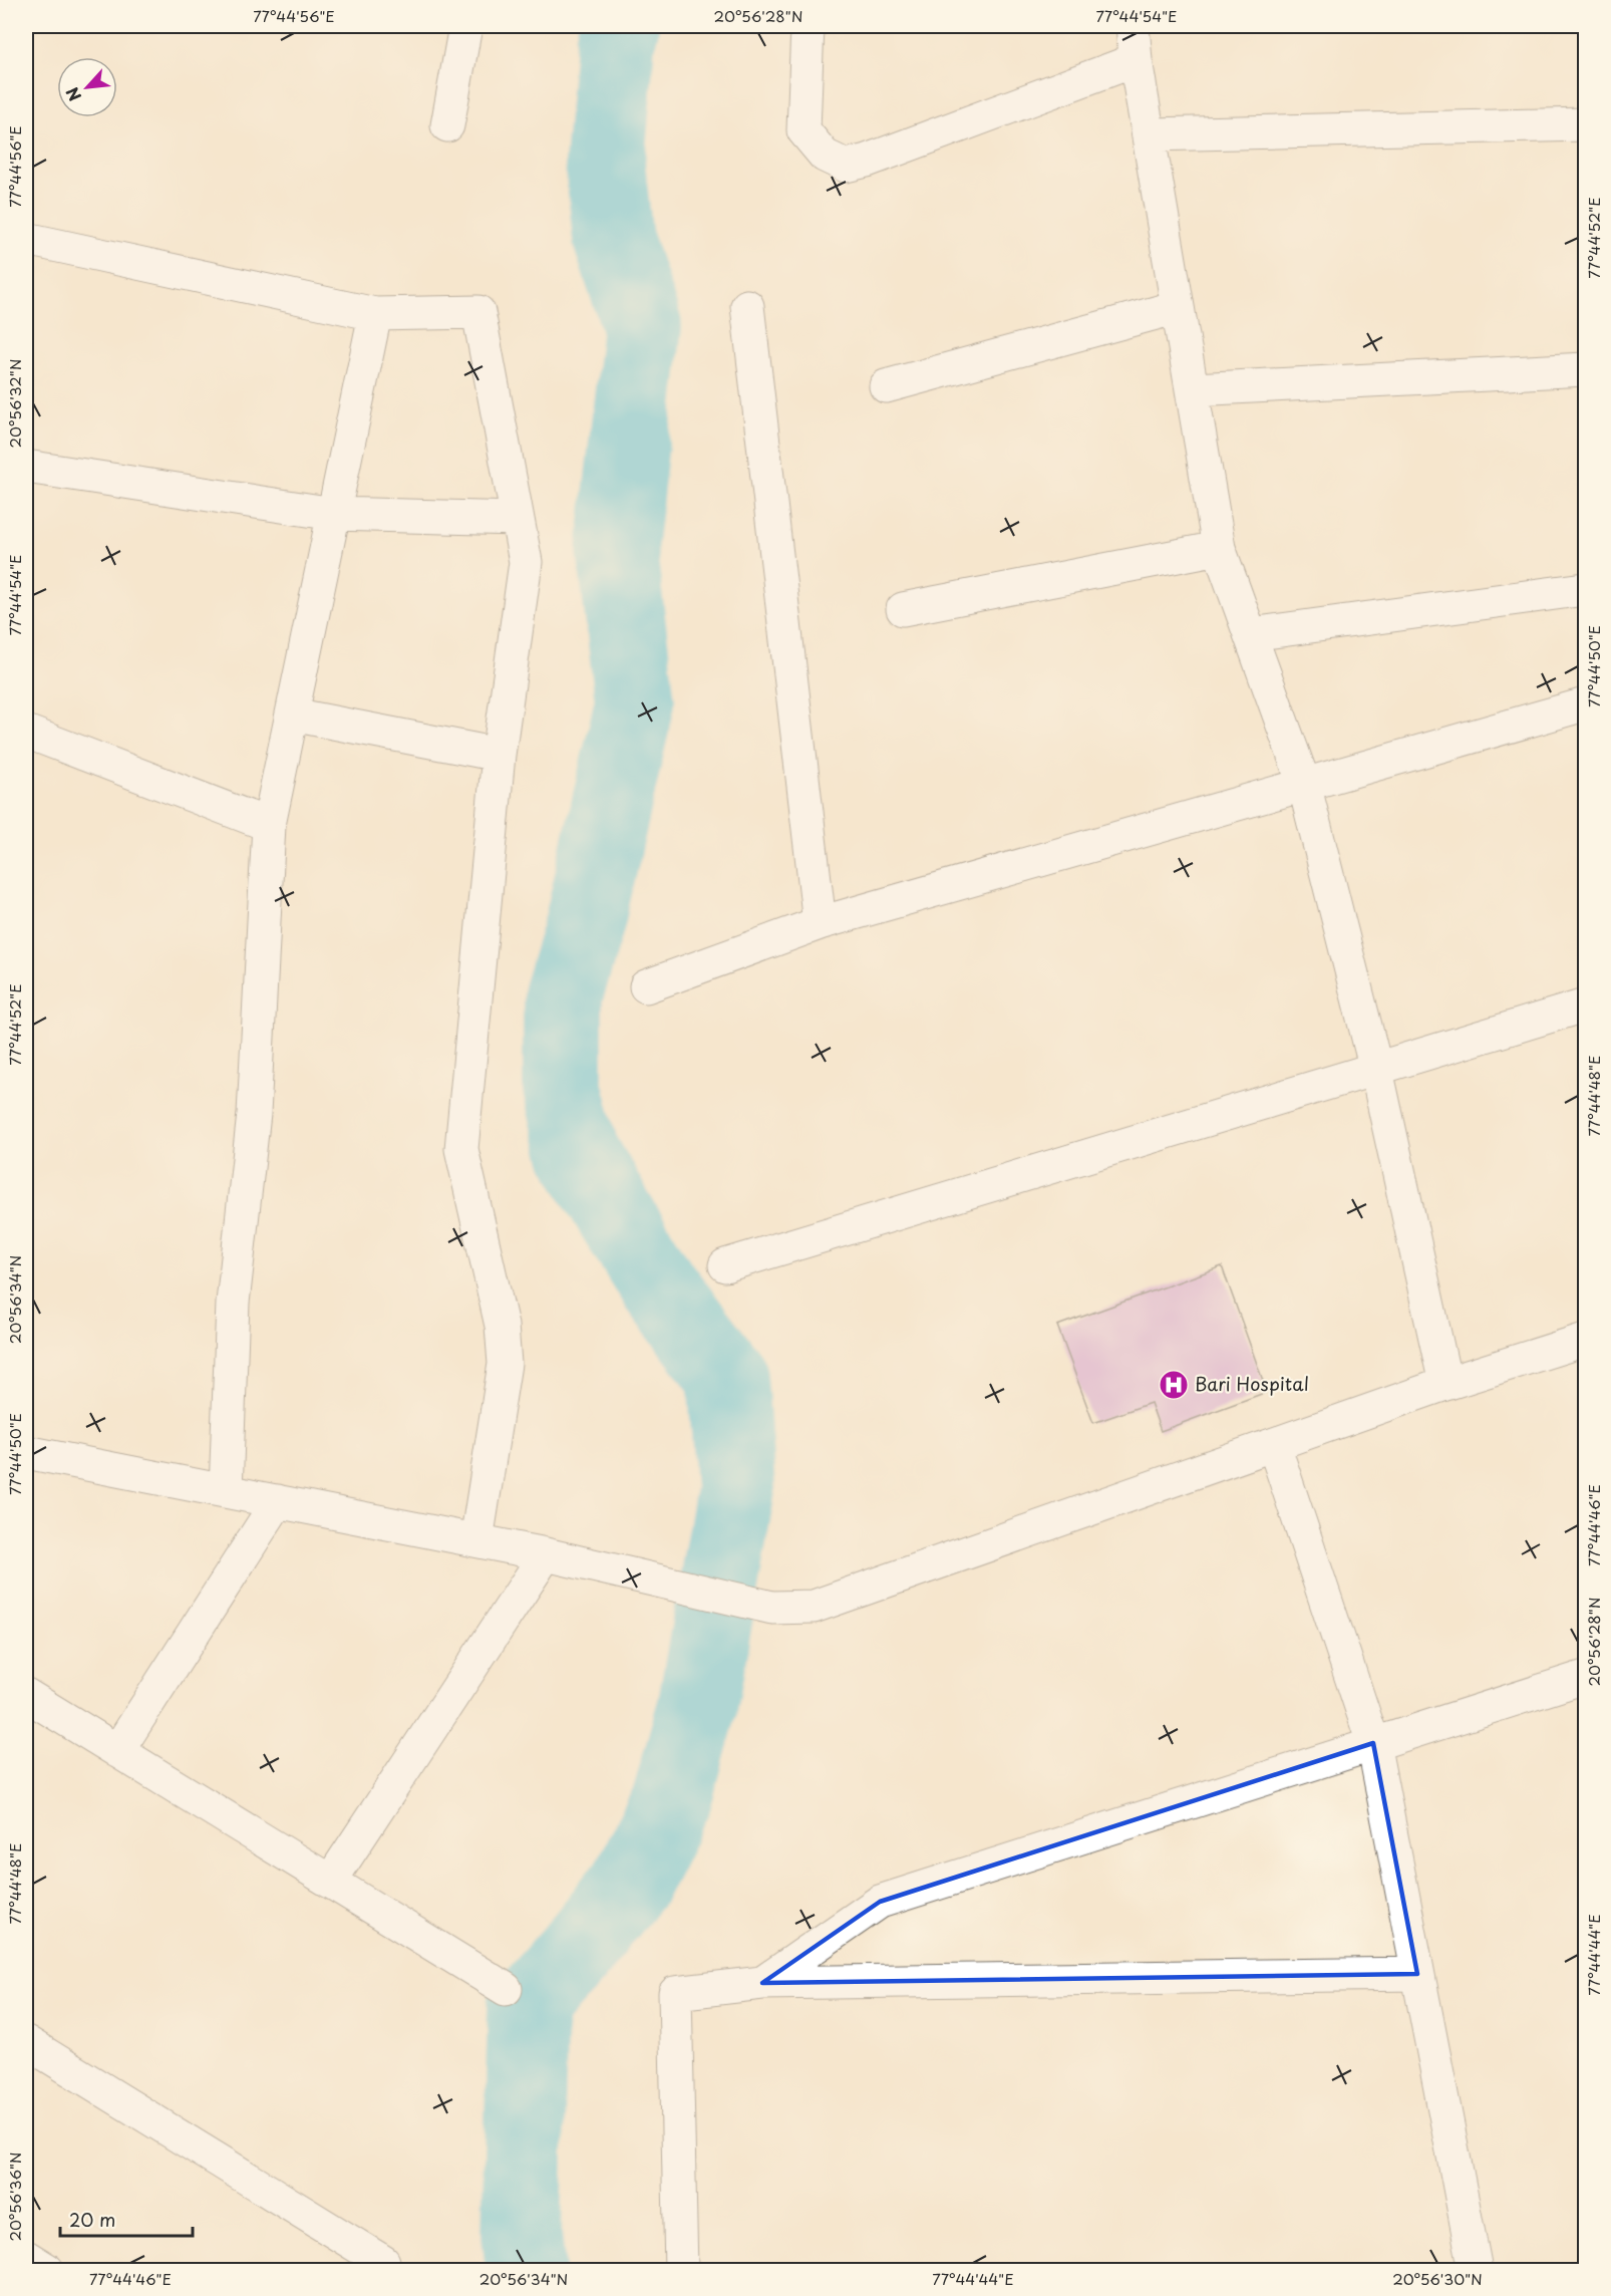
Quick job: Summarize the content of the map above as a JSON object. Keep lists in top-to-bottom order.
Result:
{
  "places": {
    "hospital": ["Bari Hospital"]
  },
  "scale_bar": "20 m",
  "north": "bottom left",
  "coordinates": [
    "77°44'56\"E",
    "20°56'28\"N",
    "77°44'54\"E",
    "77°44'52\"E",
    "20°56'32\"N",
    "77°44'50\"E",
    "77°44'48\"E",
    "20°56'34\"N",
    "77°44'46\"E",
    "77°44'44\"E",
    "20°56'36\"N",
    "20°56'30\"N"
  ]
}
